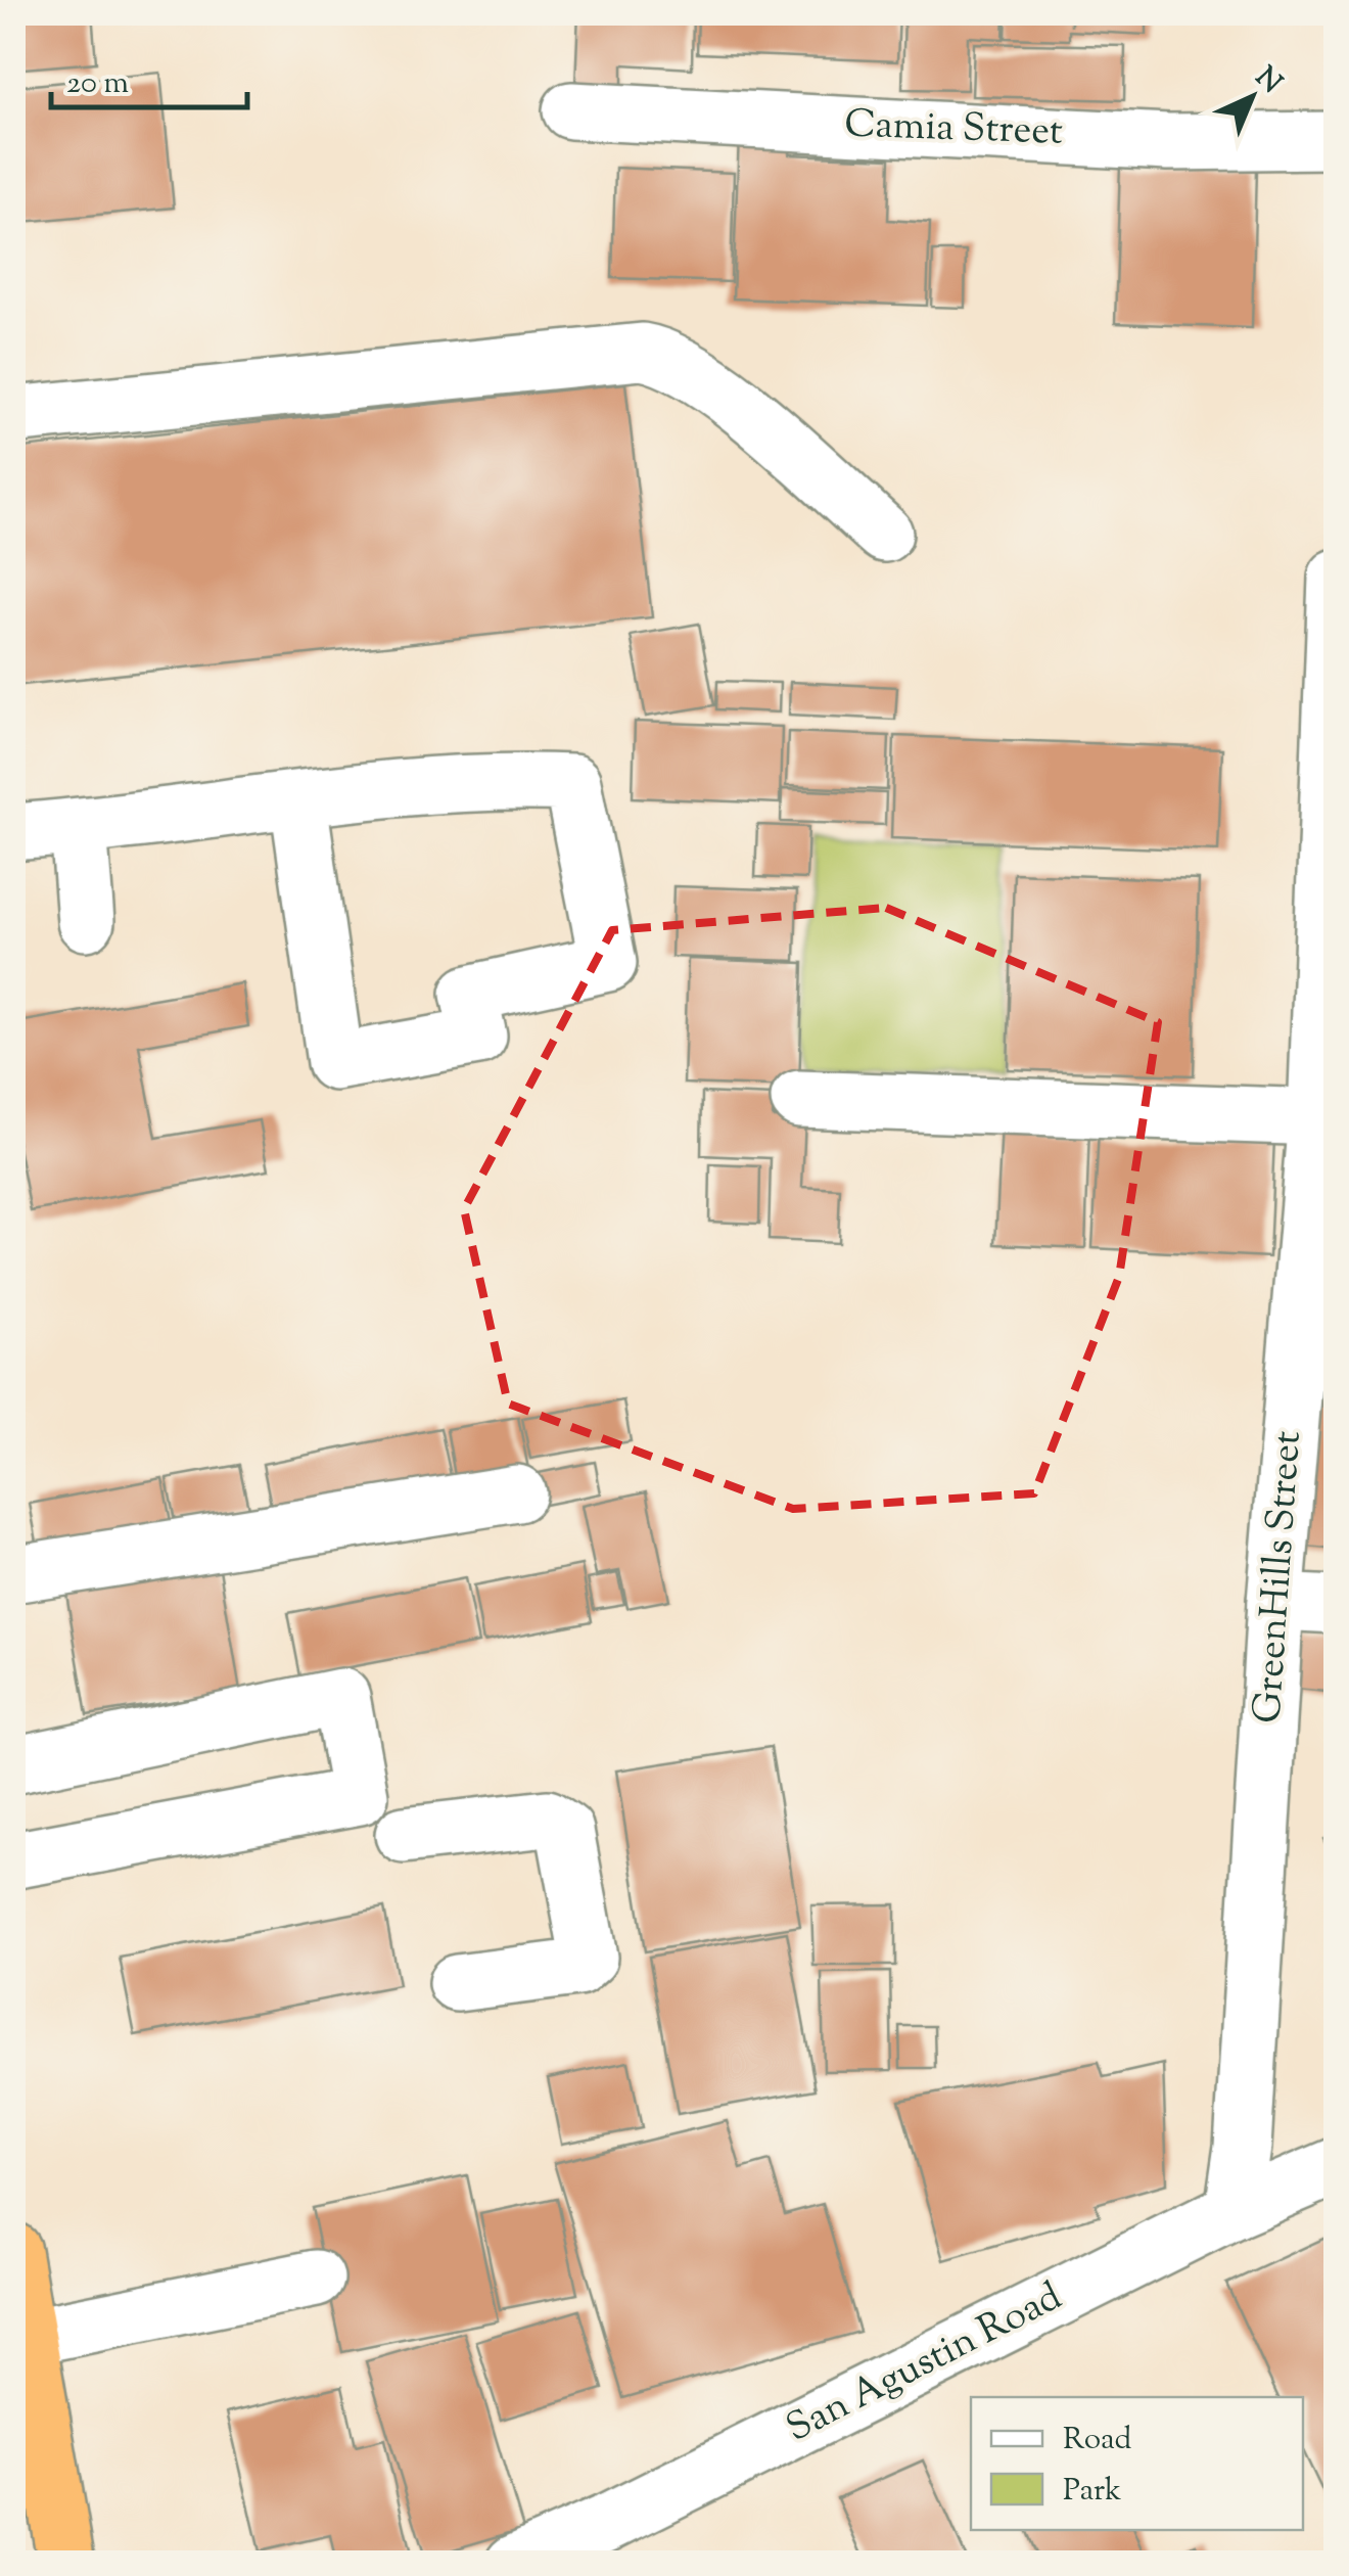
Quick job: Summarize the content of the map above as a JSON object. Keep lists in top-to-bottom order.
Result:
{
  "streets": {
    "street": ["Camia Street", "GreenHills Street", "San Agustin Road"]
  },
  "crossings": [
    ["GreenHills Street", "San Agustin Road"]
  ],
  "legend": ["Road", "Park"],
  "scale_bar": "20 m",
  "north": "top right"
}
